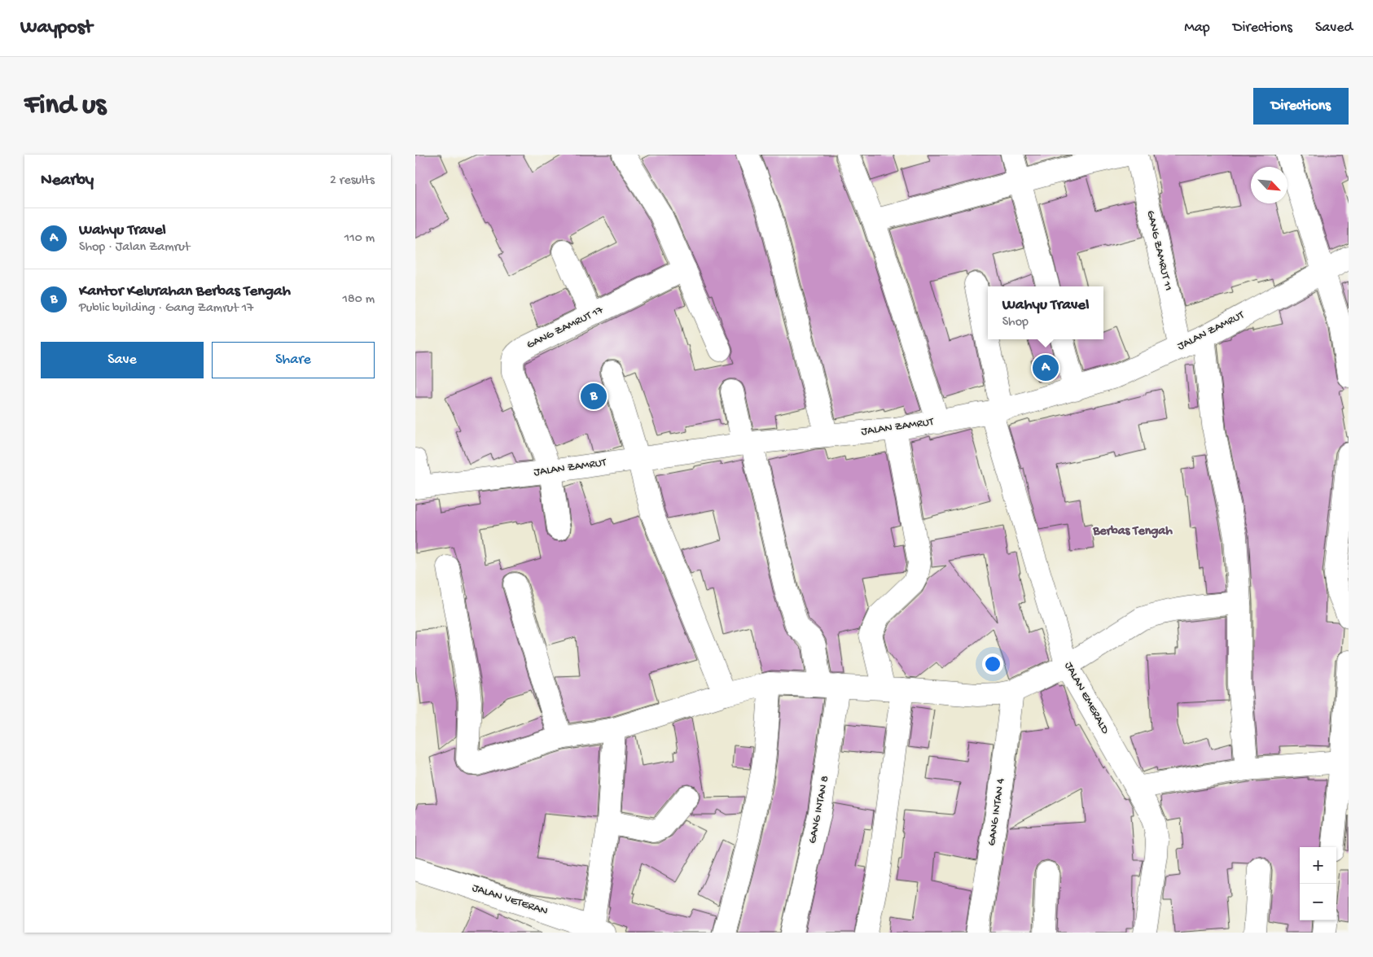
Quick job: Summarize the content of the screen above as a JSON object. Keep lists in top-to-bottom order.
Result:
{
  "streets": {
    "street": [
      "GANG ZAMRUT 11",
      "GANG ZAMRUT 17",
      "JALAN ZAMRUT",
      "JALAN EMERALD",
      "GANG INTAN 8",
      "GANG INTAN 4",
      "JALAN VETERAN"
    ]
  },
  "crossings": [
    ["GANG ZAMRUT 11", "JALAN ZAMRUT"],
    ["GANG ZAMRUT 17", "JALAN ZAMRUT"],
    ["JALAN ZAMRUT", "JALAN EMERALD"],
    ["JALAN ZAMRUT", "GANG INTAN 8"]
  ],
  "districts": ["Berbas Tengah"],
  "north": "bottom right",
  "page": {
    "header": "Waypost",
    "nav": ["Map", "Directions", "Saved"],
    "buttons": [
      "Directions",
      ["Save", "Share"]
    ],
    "title": "Find us",
    "heading": ["Nearby", "2 results"],
    "list": [
      {
        "mark": "A",
        "name": "Wahyu Travel",
        "note": "Shop · Jalan Zamrut",
        "value": "110 m"
      },
      {
        "mark": "B",
        "name": "Kantor Kelurahan Berbas Tengah",
        "note": "Public building · Gang Zamrut 17",
        "value": "180 m"
      }
    ],
    "popup": ["Wahyu Travel", "Shop"],
    "pins": ["A", "B"],
    "map_buttons": ["+", "−"]
  }
}
